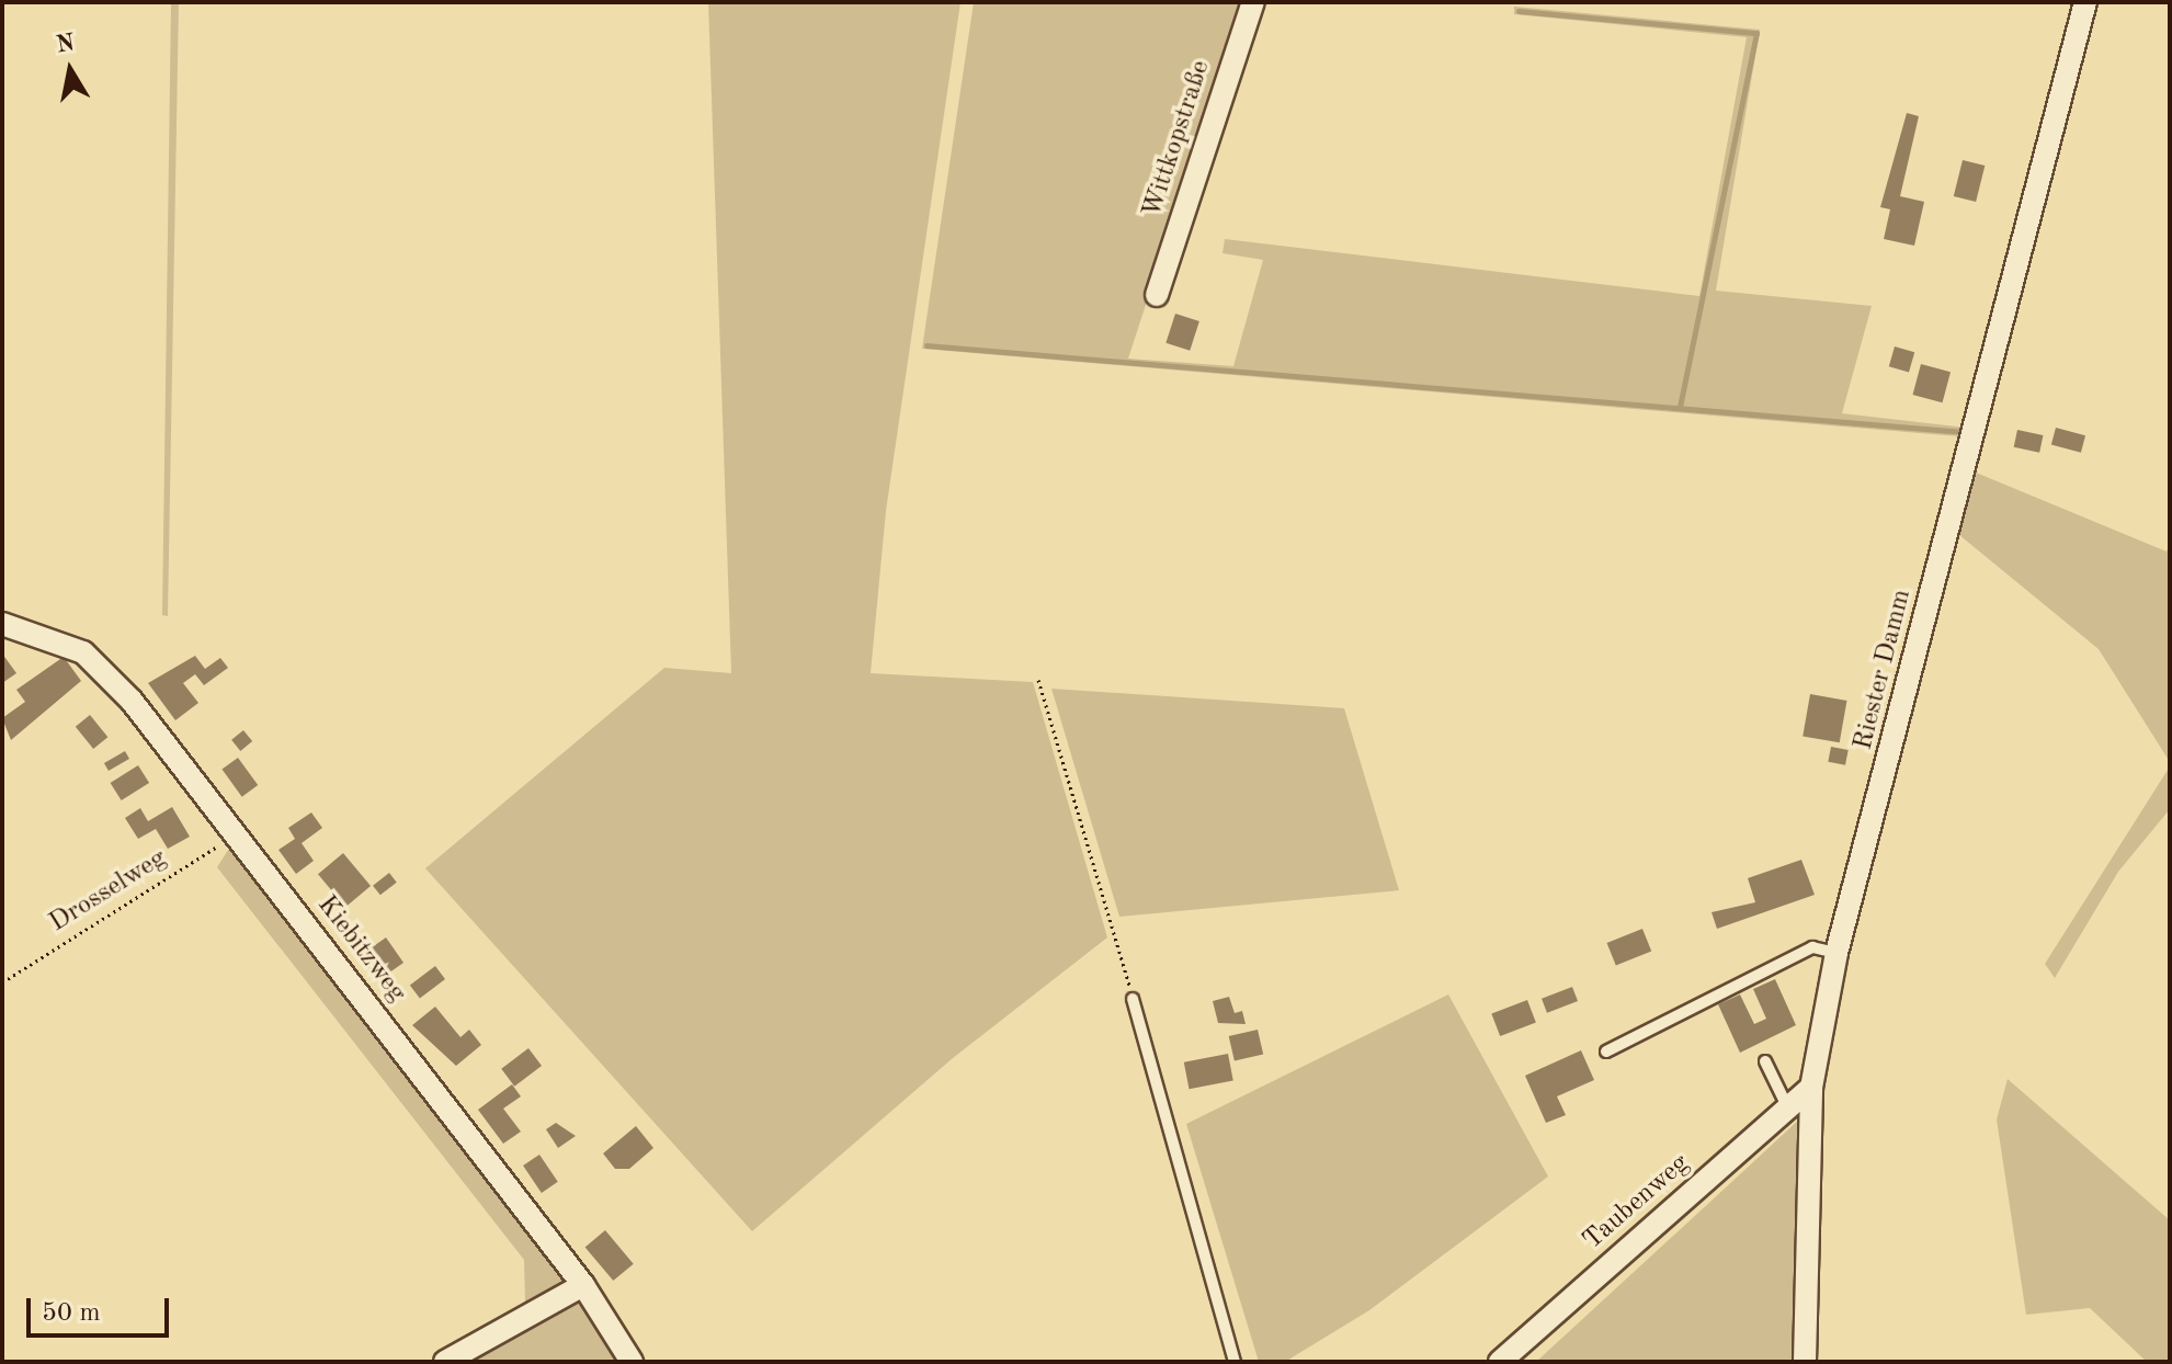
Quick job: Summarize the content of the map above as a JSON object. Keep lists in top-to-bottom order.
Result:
{
  "streets": {
    "street": [
      "Wittkopstraße",
      "Riester Damm",
      "Kiebitzweg",
      "Taubenweg"
    ],
    "path": ["Drosselweg"]
  },
  "crossings": [
    ["Riester Damm", "Taubenweg"],
    ["Drosselweg", "Kiebitzweg"]
  ],
  "scale_bar": "50 m",
  "north": "top"
}
